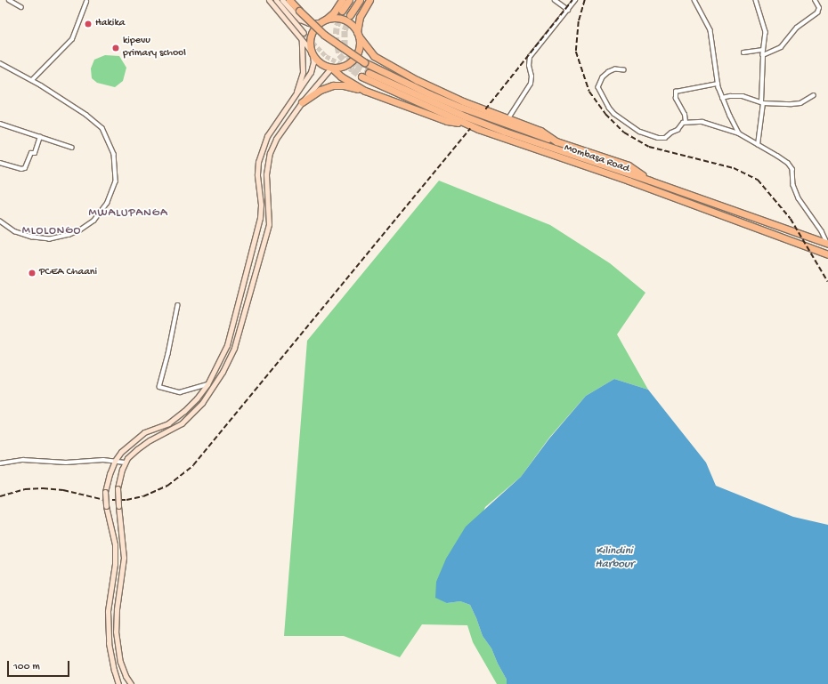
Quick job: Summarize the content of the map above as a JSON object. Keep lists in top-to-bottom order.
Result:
{
  "streets": {
    "highway": ["Mombasa Road"]
  },
  "districts": ["MWALUPANGA", "MLOLONGO"],
  "water": ["Kilindini Harbour"],
  "places": ["Hakika", "kipevu primary school", "PCEA Chaani"],
  "scale_bar": "100 m"
}
